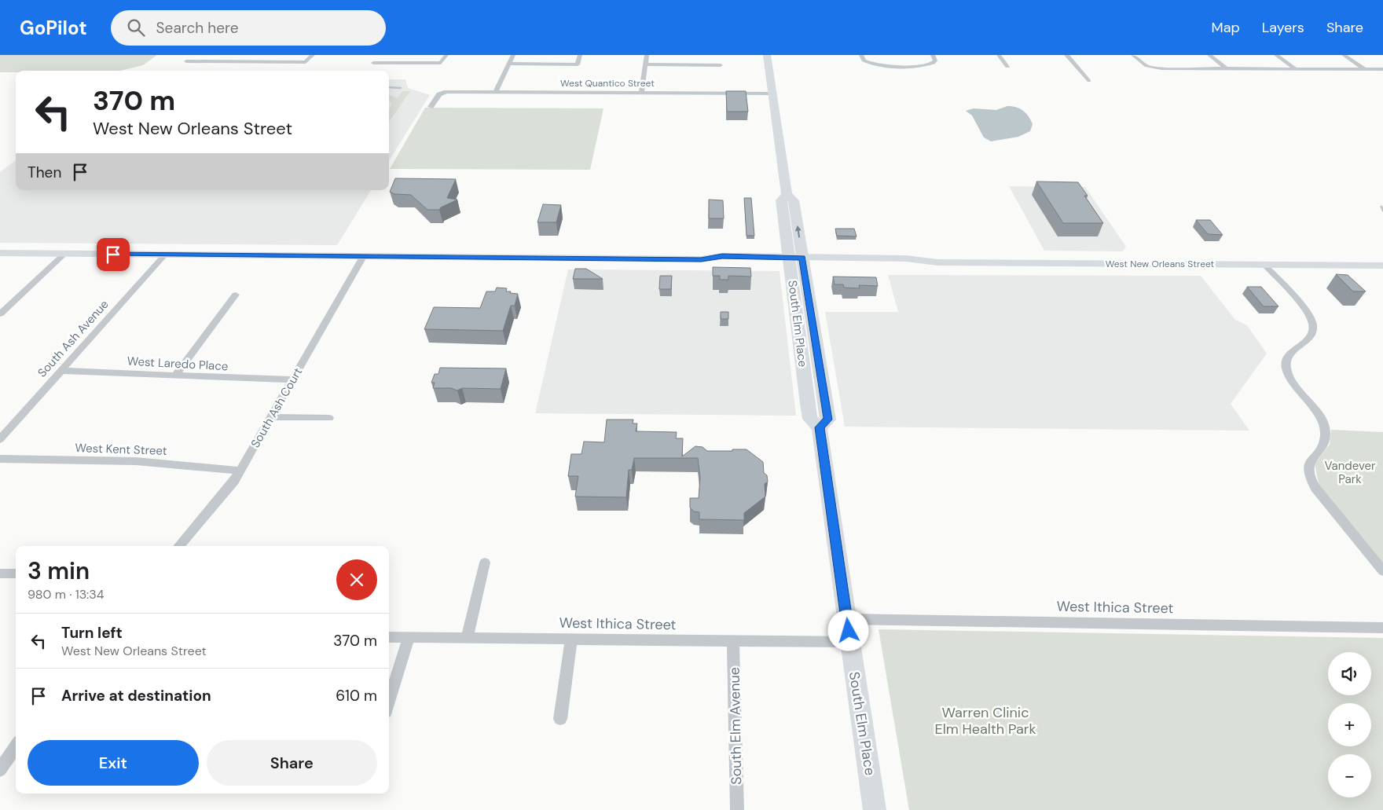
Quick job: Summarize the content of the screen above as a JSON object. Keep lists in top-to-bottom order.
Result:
{
  "streets": {
    "main road": ["West New Orleans Street", "South Elm Place"],
    "street": [
      "West Quantico Street",
      "South Ash Avenue",
      "West Laredo Place",
      "South Ash Court",
      "West Kent Street",
      "West Ithica Street",
      "South Elm Avenue"
    ]
  },
  "crossings": [
    ["West Quantico Street", "South Elm Place"],
    ["West New Orleans Street", "South Elm Place"],
    ["West New Orleans Street", "South Ash Avenue"],
    ["West New Orleans Street", "South Ash Court"],
    ["South Elm Place", "West Ithica Street"],
    ["South Ash Avenue", "West Laredo Place"],
    ["West Laredo Place", "South Ash Court"],
    ["South Ash Court", "West Kent Street"],
    ["West Ithica Street", "South Elm Avenue"]
  ],
  "parks": ["Vandever Park", "Warren Clinic Elm Health Park"],
  "page": {
    "header": "GoPilot",
    "search": "Search here",
    "nav": ["Map", "Layers", "Share"],
    "turn": ["370 m", "West New Orleans Street"],
    "then": "Then",
    "heading": ["3 min", "980 m · 13:34"],
    "list": [
      {
        "name": "Turn left",
        "note": "West New Orleans Street",
        "value": "370 m"
      },
      {
        "name": "Arrive at destination",
        "value": "610 m"
      }
    ],
    "map_buttons": ["+", "−"],
    "buttons": ["Exit", "Share"]
  }
}
